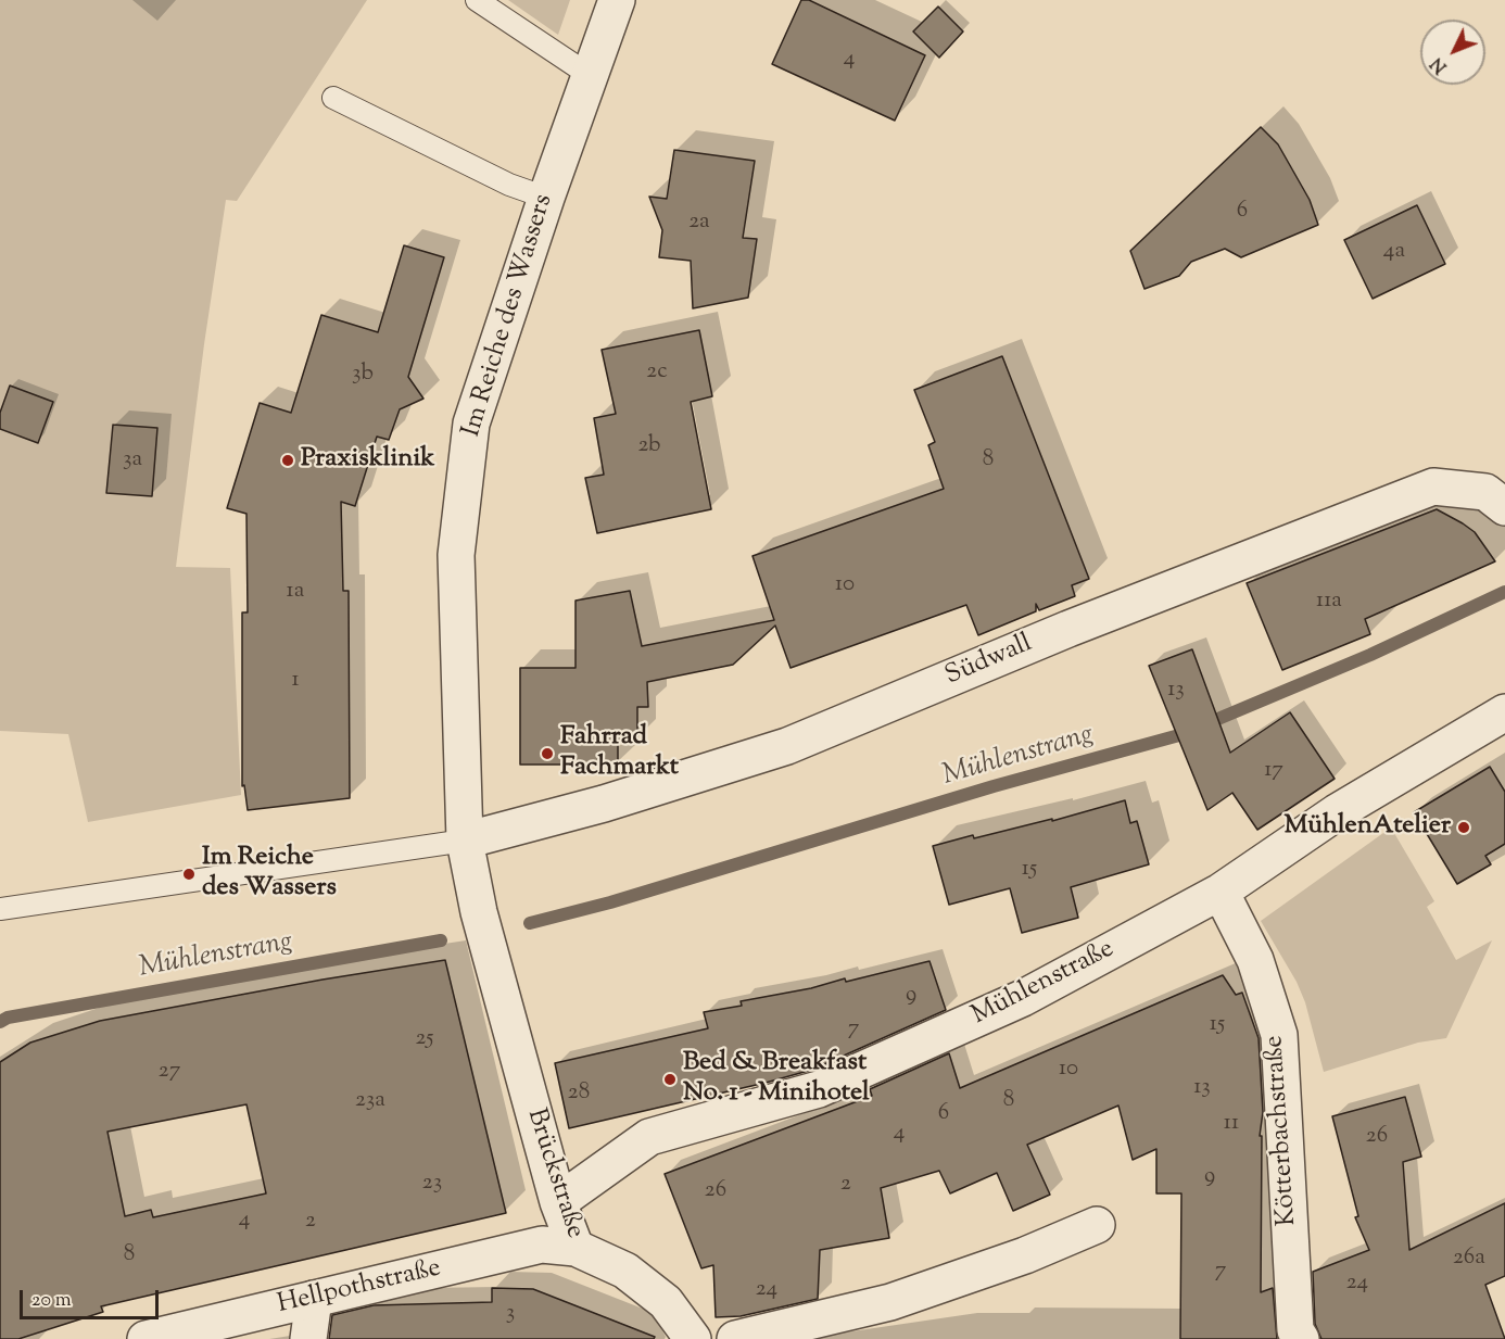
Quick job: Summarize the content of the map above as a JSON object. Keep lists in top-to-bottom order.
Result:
{
  "streets": {
    "street": [
      "Im Reiche des Wassers",
      "Südwall",
      "Mühlenstraße",
      "Kötterbachstraße",
      "Brückstraße",
      "Hellpothstraße"
    ]
  },
  "crossings": [
    ["Im Reiche des Wassers", "Südwall"],
    ["Im Reiche des Wassers", "Brückstraße"],
    ["Mühlenstraße", "Kötterbachstraße"],
    ["Mühlenstraße", "Brückstraße"],
    ["Brückstraße", "Hellpothstraße"]
  ],
  "water": ["Mühlenstrang"],
  "places": [
    "Praxisklinik",
    "Fahrrad Fachmarkt",
    "MühlenAtelier",
    "Im Reiche des Wassers",
    "Bed & Breakfast No. 1 - Minihotel"
  ],
  "house_numbers": [
    "4",
    "6",
    "2a",
    "4a",
    "2c",
    "3b",
    "2b",
    "3a",
    "8",
    "10",
    "1a",
    "11a",
    "1",
    "13",
    "17",
    "15",
    "9",
    "15",
    "7",
    "25",
    "10",
    "27",
    "13",
    "28",
    "23a",
    "8",
    "6",
    "11",
    "4",
    "26",
    "9",
    "23",
    "2",
    "26",
    "4",
    "2",
    "8",
    "26a",
    "7",
    "24",
    "24",
    "3"
  ],
  "scale_bar": "20 m",
  "north": "bottom left"
}
